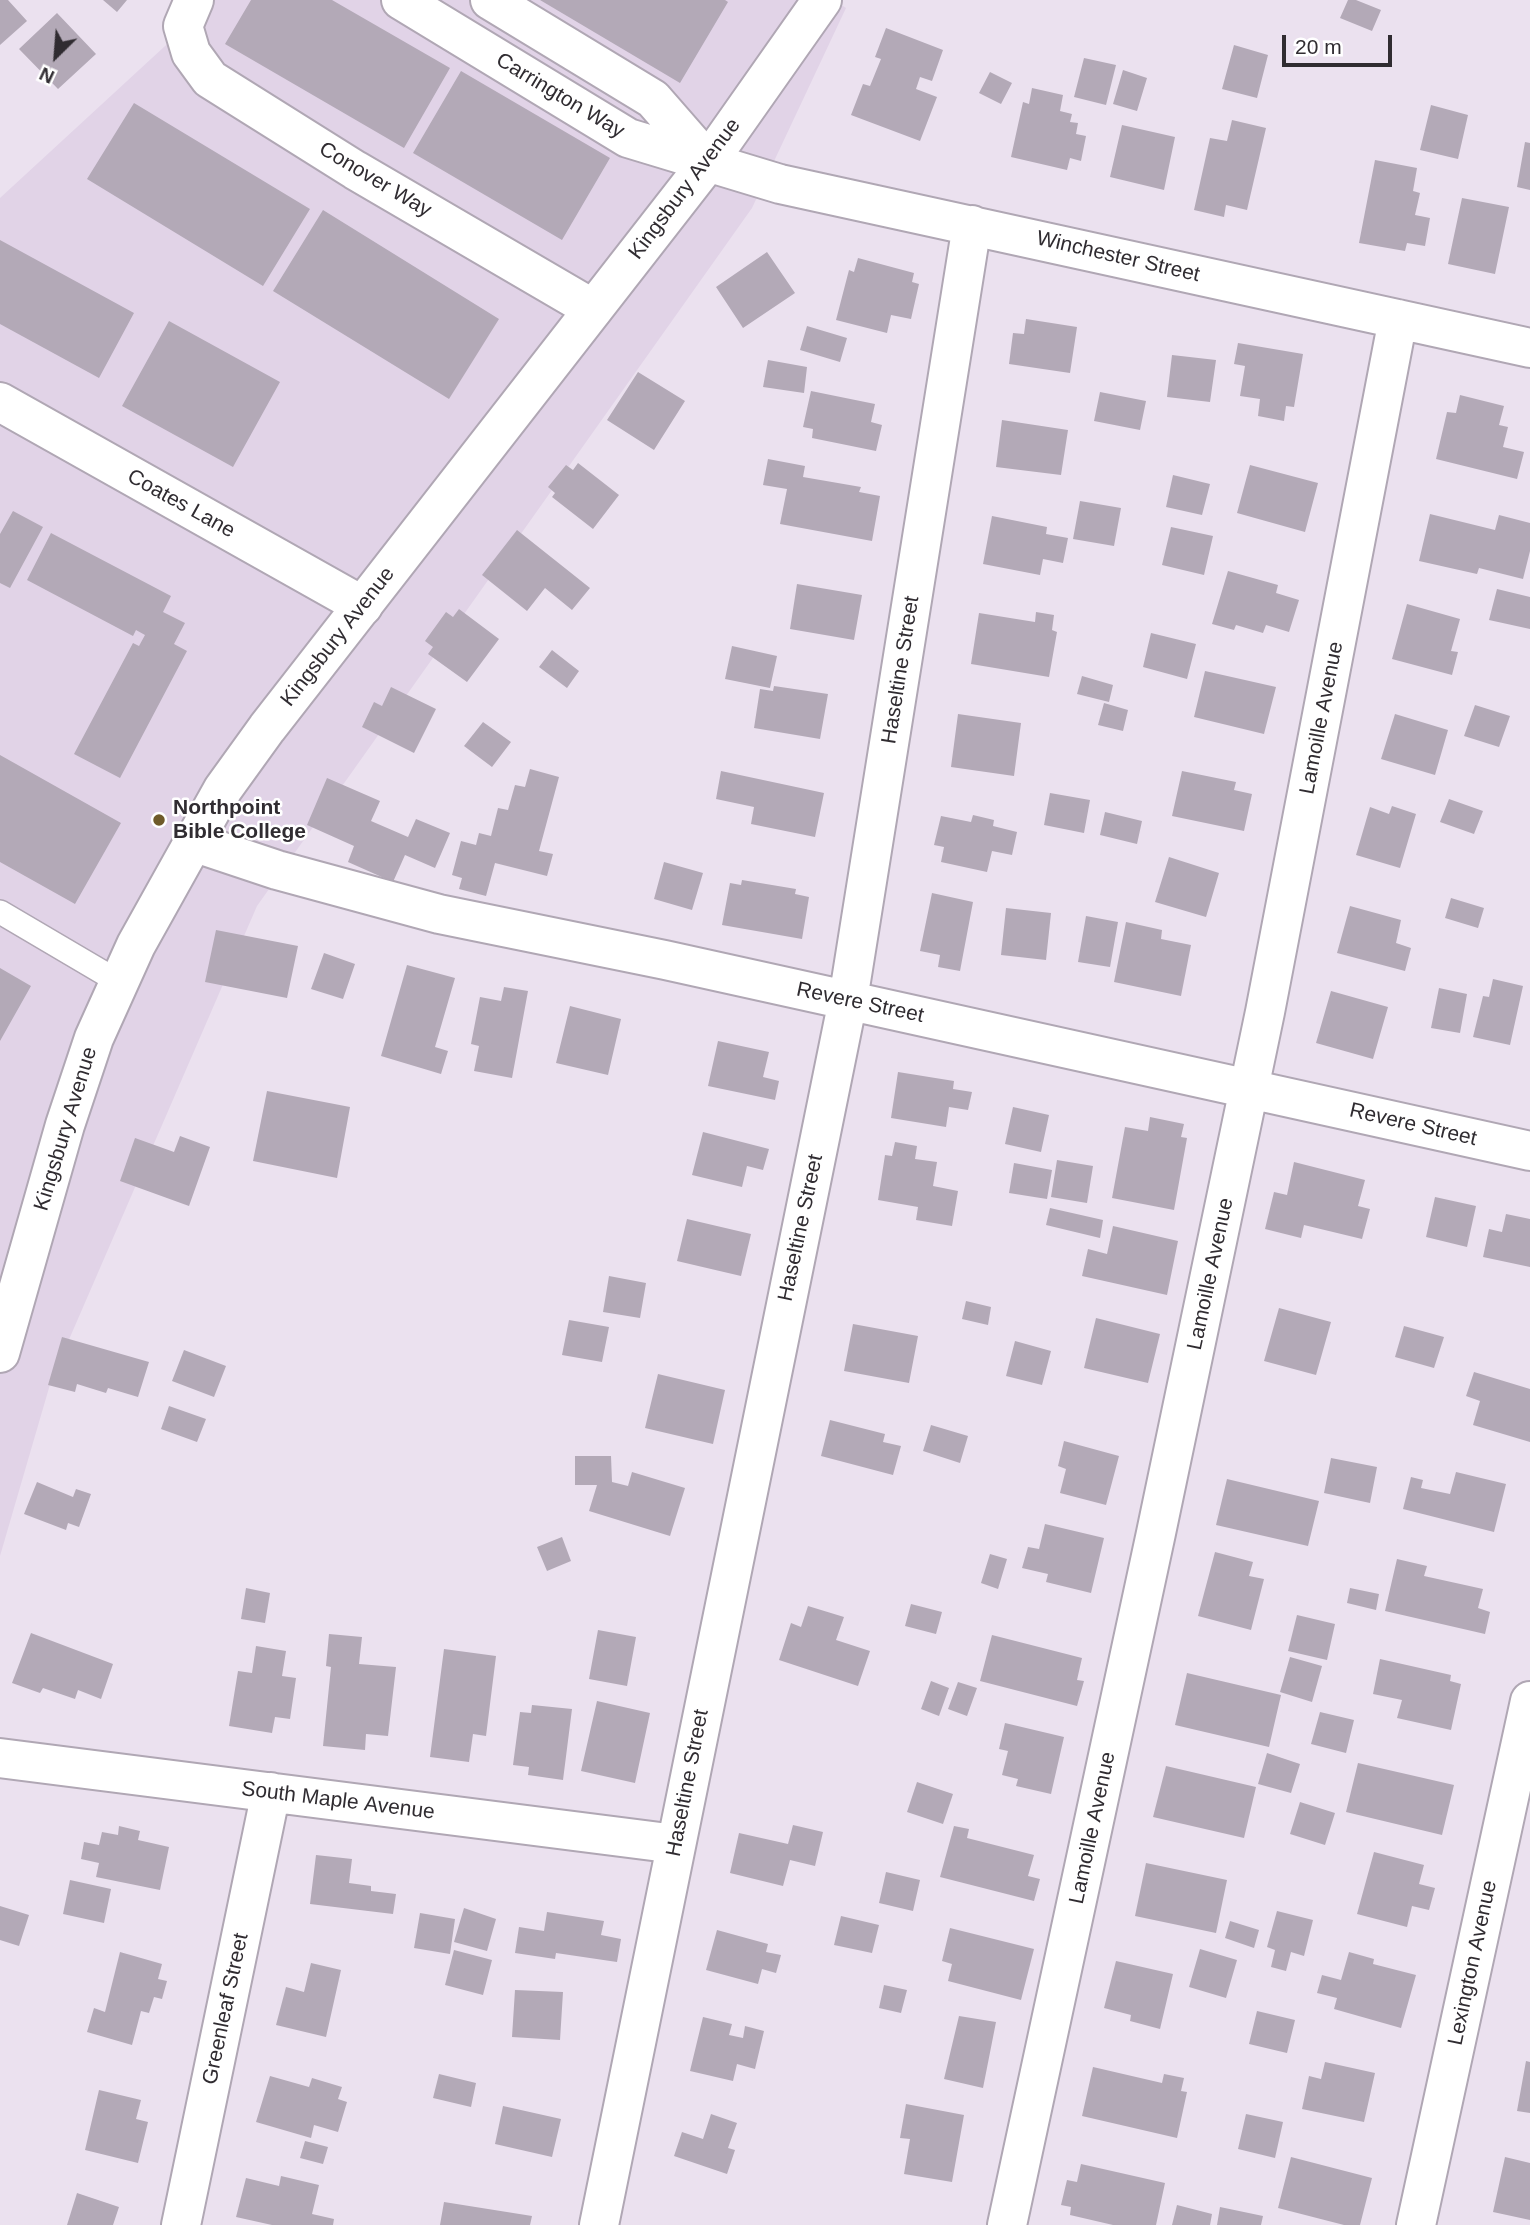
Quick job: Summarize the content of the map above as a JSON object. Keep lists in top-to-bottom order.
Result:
{
  "streets": {
    "street": [
      "Carrington Way",
      "Conover Way",
      "Kingsbury Avenue",
      "Winchester Street",
      "Coates Lane",
      "Haseltine Street",
      "Lamoille Avenue",
      "Revere Street",
      "South Maple Avenue",
      "Lexington Avenue",
      "Greenleaf Street"
    ]
  },
  "crossings": [
    ["Carrington Way", "Kingsbury Avenue"],
    ["Carrington Way", "Winchester Street"],
    ["Conover Way", "Kingsbury Avenue"],
    ["Kingsbury Avenue", "Winchester Street"],
    ["Kingsbury Avenue", "Coates Lane"],
    ["Kingsbury Avenue", "Revere Street"],
    ["Winchester Street", "Haseltine Street"],
    ["Winchester Street", "Lamoille Avenue"],
    ["Haseltine Street", "Revere Street"],
    ["Haseltine Street", "South Maple Avenue"],
    ["Lamoille Avenue", "Revere Street"],
    ["South Maple Avenue", "Greenleaf Street"]
  ],
  "places": ["Northpoint Bible College"],
  "scale_bar": "20 m",
  "north": "bottom left"
}
